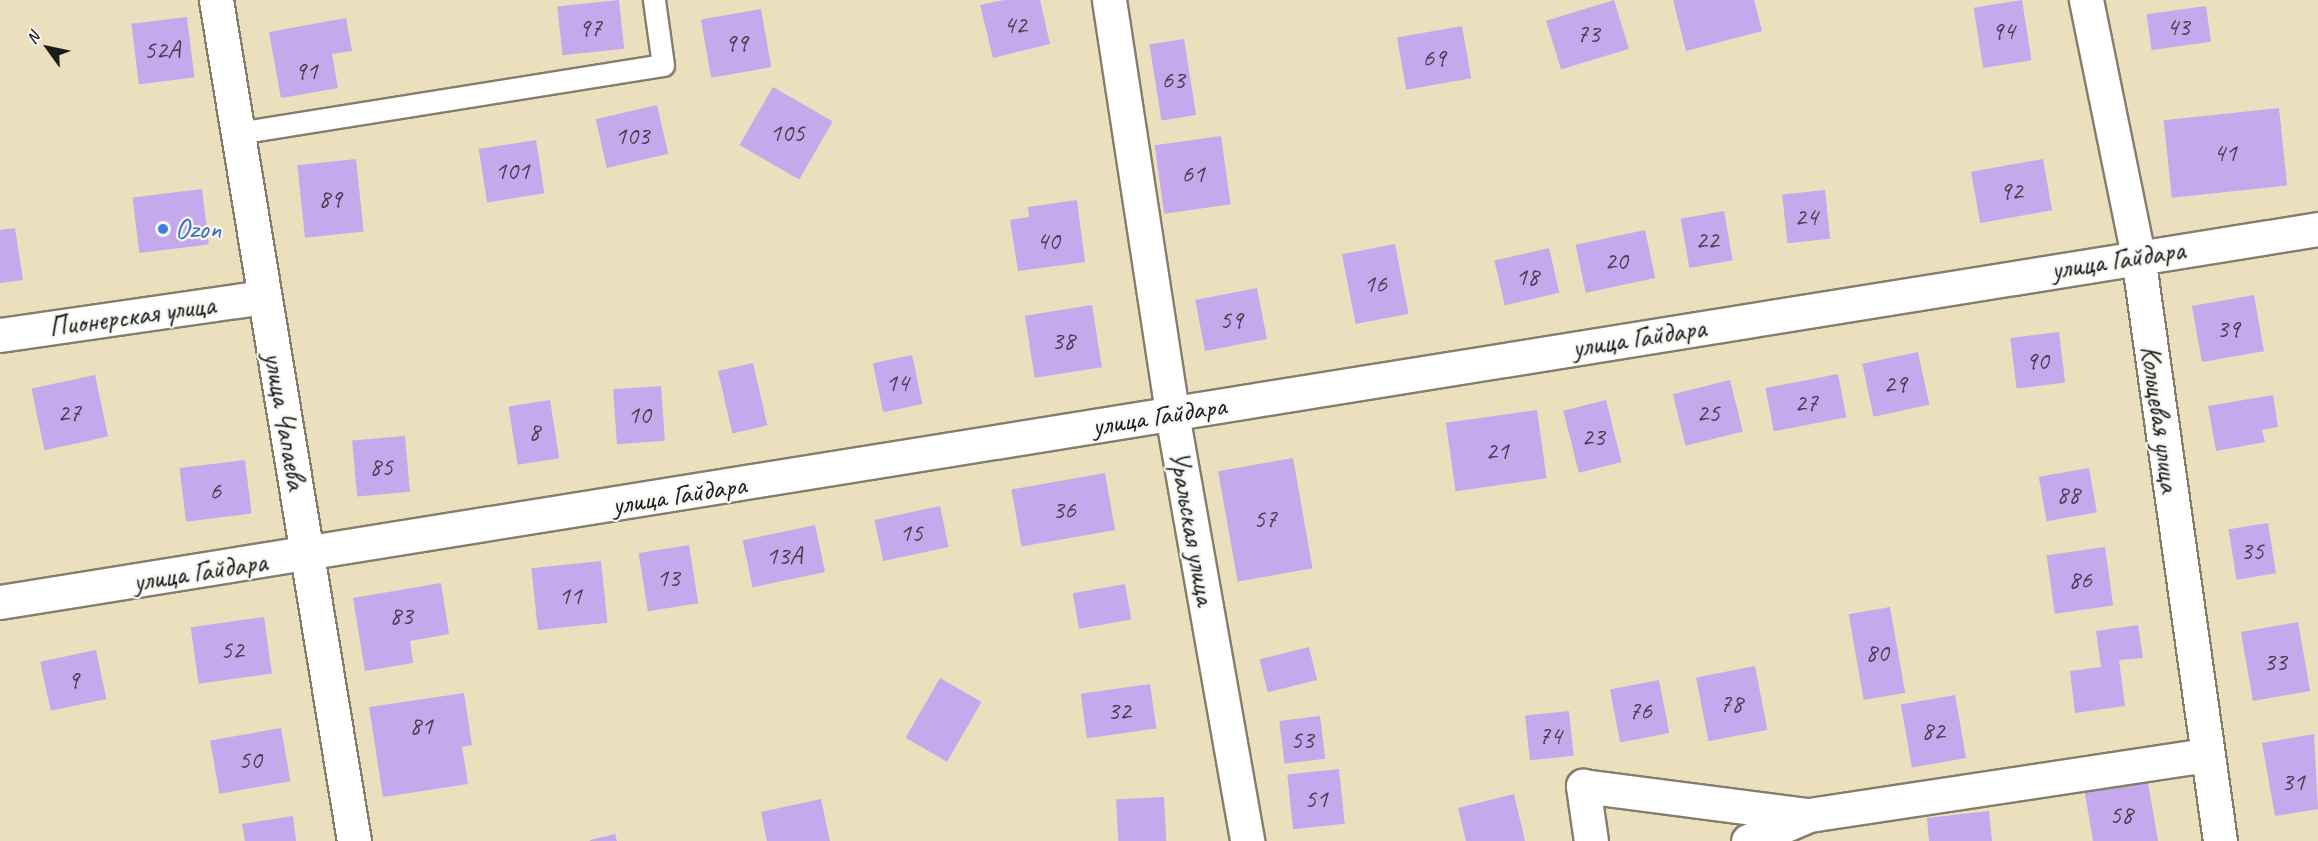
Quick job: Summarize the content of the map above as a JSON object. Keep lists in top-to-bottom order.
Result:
{
  "streets": {
    "street": [
      "улица Гайдара",
      "Пионерская улица",
      "Кольцевая улица",
      "улица Чапаева",
      "Уральская улица"
    ]
  },
  "crossings": [
    ["улица Гайдара", "Кольцевая улица"],
    ["улица Гайдара", "улица Чапаева"],
    ["улица Гайдара", "Уральская улица"],
    ["Пионерская улица", "улица Чапаева"]
  ],
  "places": ["Ozon"],
  "house_numbers": [
    "42",
    "43",
    "97",
    "94",
    "73",
    "99",
    "52А",
    "69",
    "91",
    "63",
    "105",
    "103",
    "41",
    "101",
    "61",
    "92",
    "89",
    "24",
    "22",
    "40",
    "20",
    "18",
    "16",
    "59",
    "39",
    "38",
    "90",
    "14",
    "29",
    "27",
    "27",
    "25",
    "10",
    "8",
    "23",
    "21",
    "85",
    "6",
    "88",
    "36",
    "57",
    "15",
    "35",
    "13А",
    "13",
    "86",
    "11",
    "83",
    "52",
    "80",
    "33",
    "9",
    "78",
    "32",
    "76",
    "81",
    "82",
    "74",
    "53",
    "50",
    "31",
    "51",
    "58"
  ],
  "north": "top left"
}
